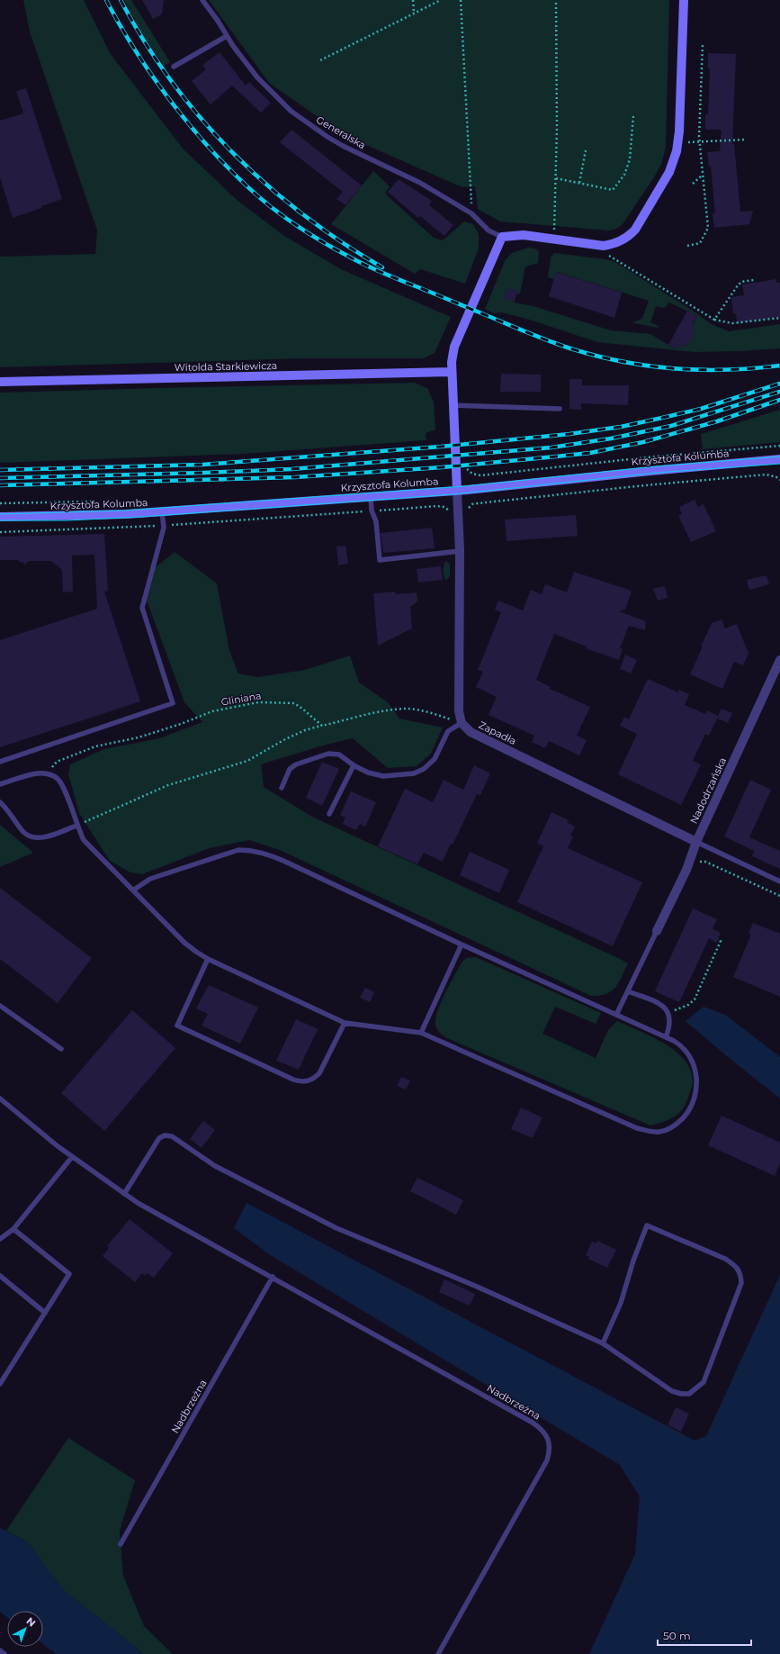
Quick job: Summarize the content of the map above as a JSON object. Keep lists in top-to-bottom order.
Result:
{
  "streets": {
    "street": [
      "Witolda Starkiewicza",
      "Krzysztofa Kolumba",
      "Zapadła",
      "Nadodrzańska"
    ],
    "lane": ["Generalska", "Nadbrzeżna"],
    "path": ["Gliniana"]
  },
  "crossings": [
    ["Zapadła", "Nadodrzańska"]
  ],
  "scale_bar": "50 m",
  "north": "top right"
}
